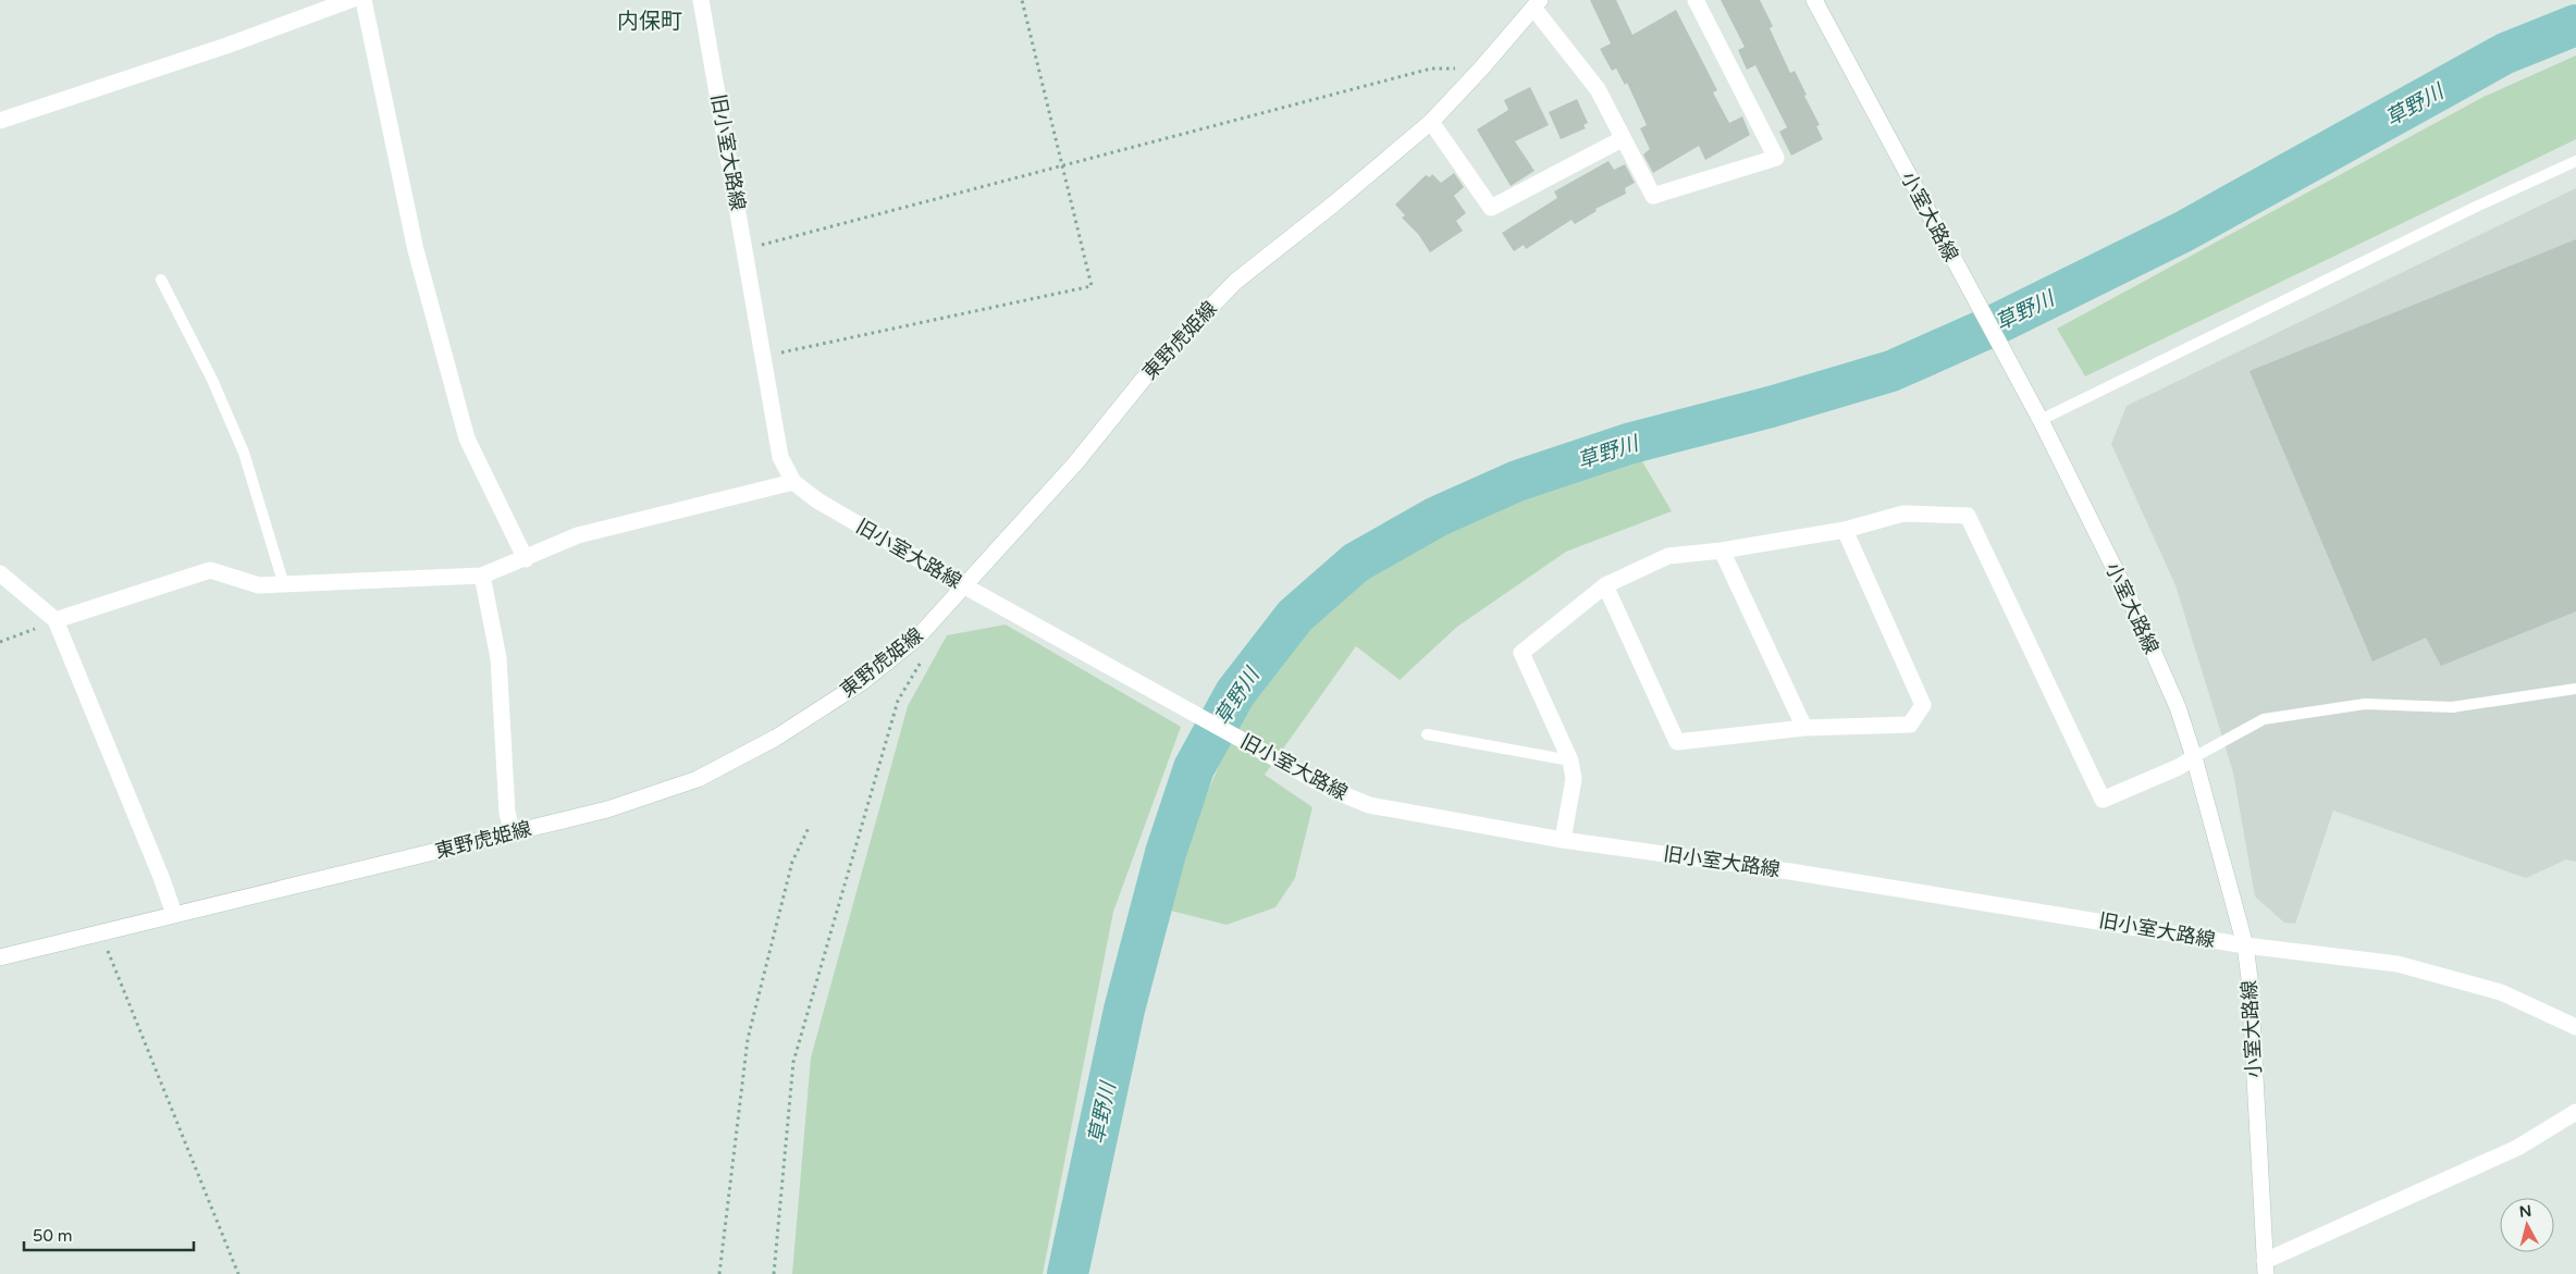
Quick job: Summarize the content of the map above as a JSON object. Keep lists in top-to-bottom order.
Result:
{
  "streets": {
    "street": ["旧小室大路線", "小室大路線", "東野虎姫線"]
  },
  "crossings": [
    ["旧小室大路線", "小室大路線"],
    ["旧小室大路線", "東野虎姫線"]
  ],
  "districts": ["内保町"],
  "water": ["草野川"],
  "scale_bar": "50 m",
  "north": "top"
}
